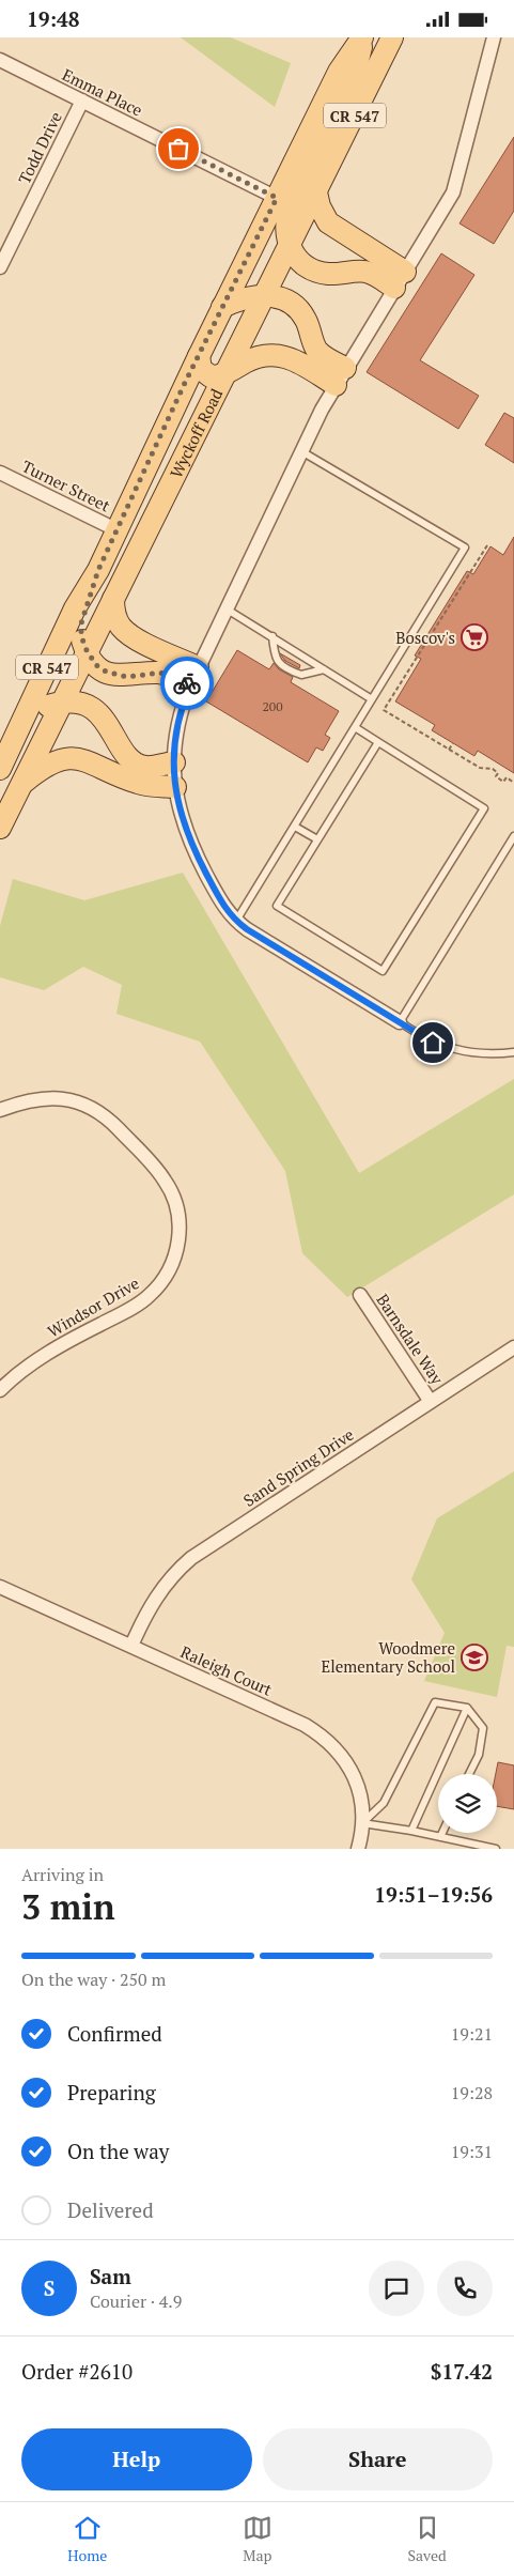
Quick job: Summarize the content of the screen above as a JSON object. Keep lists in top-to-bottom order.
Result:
{
  "streets": {
    "main road": ["CR 547", "Wyckoff Road"],
    "street": [
      "Emma Place",
      "Todd Drive",
      "Turner Street",
      "Windsor Drive",
      "Barnsdale Way",
      "Sand Spring Drive",
      "Raleigh Court"
    ]
  },
  "crossings": [
    ["Emma Place", "Todd Drive"],
    ["Emma Place", "Wyckoff Road"],
    ["Wyckoff Road", "Turner Street"],
    ["Barnsdale Way", "Sand Spring Drive"],
    ["Sand Spring Drive", "Raleigh Court"]
  ],
  "places": {
    "supermarket": ["Boscov's"],
    "school or university": ["Woodmere Elementary School"]
  },
  "house_numbers": ["200"],
  "page": {
    "status": "19:48",
    "heading": ["3 min", "Arriving in", "19:51–19:56"],
    "panel": [
      "Sam",
      "Courier · 4.9",
      "Order #2610",
      "$17.42"
    ],
    "bar": "On the way · 250 m",
    "list": [
      ["Confirmed", "19:21"],
      ["Preparing", "19:28"],
      ["On the way", "19:31"],
      "Delivered"
    ],
    "round": "S",
    "buttons": ["Help", "Share"],
    "tabs": ["Home", "Map", "Saved"]
  }
}
